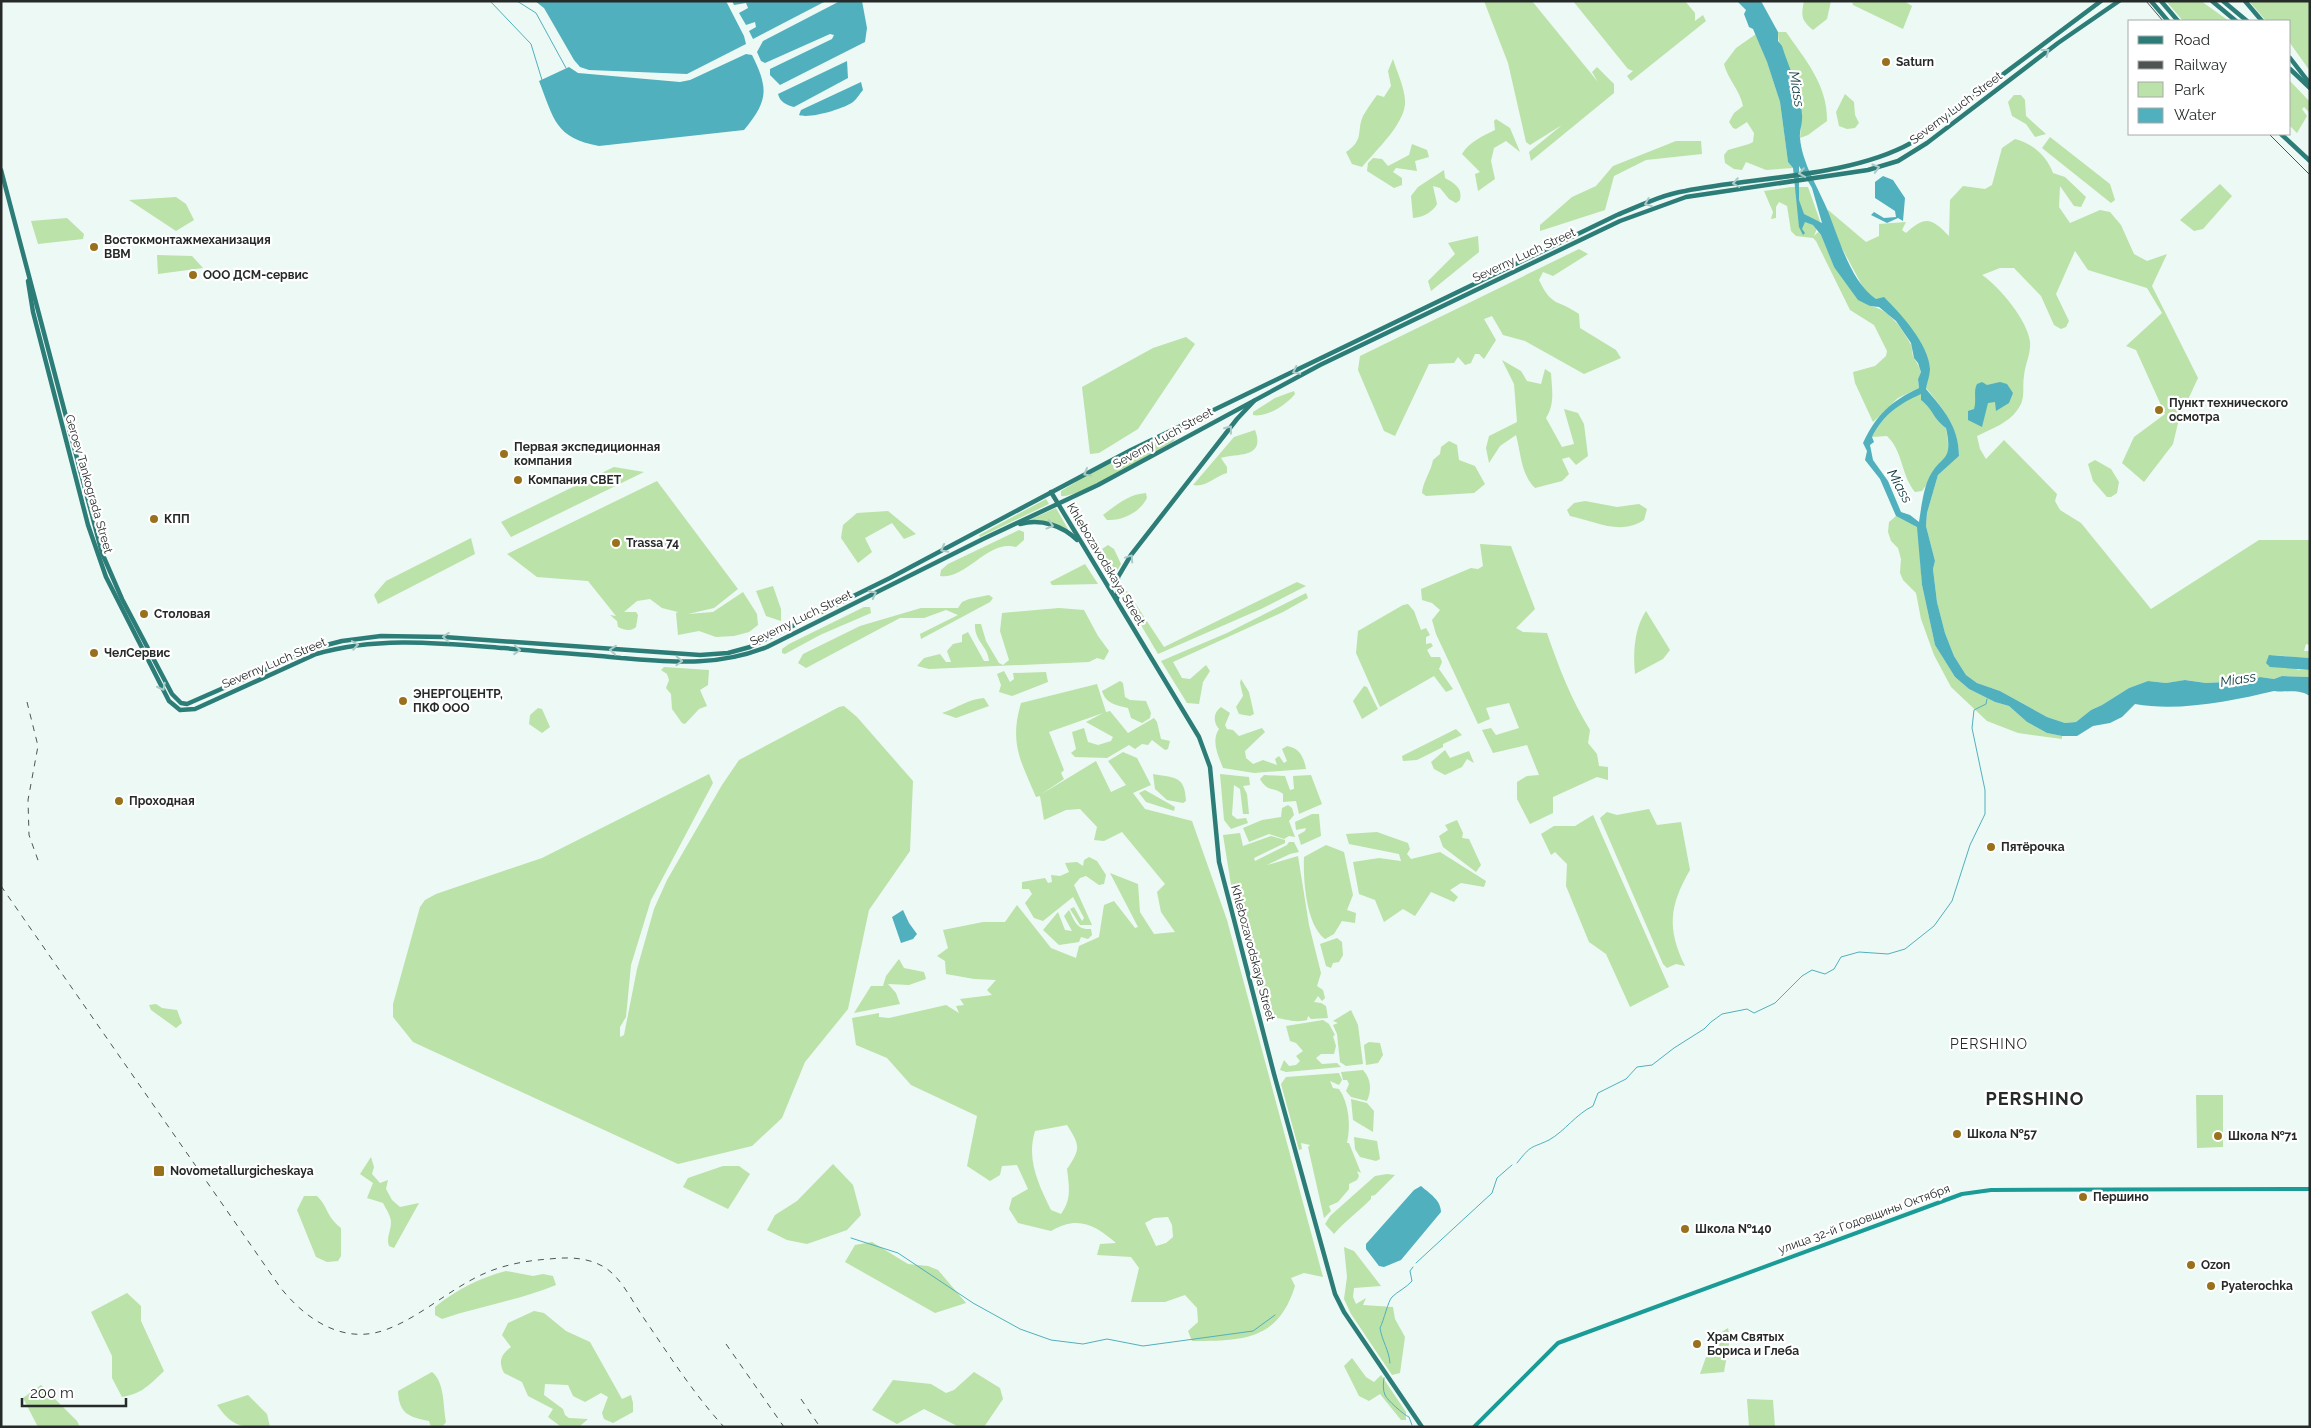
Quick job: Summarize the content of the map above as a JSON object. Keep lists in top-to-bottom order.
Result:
{
  "streets": {
    "main road": [
      "Severny Luch Street",
      "Geroev Tankograda Street",
      "Khlebozavodskaya Street",
      "улица 32-й Годовщины Октября"
    ]
  },
  "crossings": [
    ["Severny Luch Street", "Geroev Tankograda Street"],
    ["Severny Luch Street", "Khlebozavodskaya Street"]
  ],
  "districts": ["PERSHINO", "PERSHINO"],
  "water": ["Miass"],
  "places": {
    "other": [
      "Saturn",
      "Востокмонтажмеханизация ВВМ",
      "ООО ДСМ-сервис",
      "Пункт технического осмотра",
      "Первая экспедиционная компания",
      "Компания СВЕТ",
      "КПП",
      "Trassa 74",
      "Столовая",
      "ЧелСервис",
      "ЭНЕРГОЦЕНТР, ПКФ ООО",
      "Проходная",
      "Пятёрочка",
      "Школа №57",
      "Школа №71",
      "Першино",
      "Школа №140",
      "Ozon",
      "Pyaterochka",
      "Храм Святых Бориса и Глеба"
    ],
    "transit": ["Novometallurgicheskaya"]
  },
  "legend": [
    "Road",
    "Railway",
    "Park",
    "Water"
  ],
  "scale_bar": "200 m"
}
